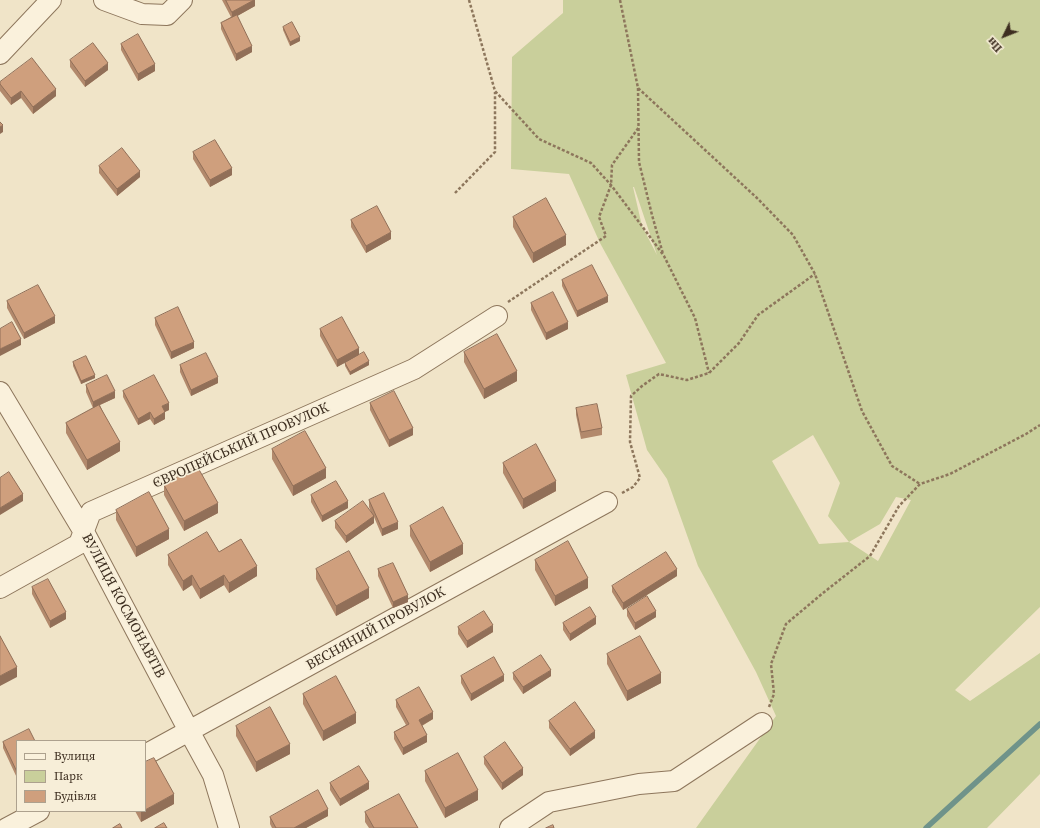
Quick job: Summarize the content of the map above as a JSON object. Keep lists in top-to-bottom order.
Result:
{
  "streets": {
    "street": ["ЄВРОПЕЙСЬКИЙ ПРОВУЛОК", "ВУЛИЦЯ КОСМОНАВТІВ", "ВЕСНЯНИЙ ПРОВУЛОК"]
  },
  "crossings": [
    ["ЄВРОПЕЙСЬКИЙ ПРОВУЛОК", "ВУЛИЦЯ КОСМОНАВТІВ"],
    ["ВУЛИЦЯ КОСМОНАВТІВ", "ВЕСНЯНИЙ ПРОВУЛОК"]
  ],
  "legend": ["Вулиця", "Парк", "Будівля"],
  "north": "bottom left"
}
